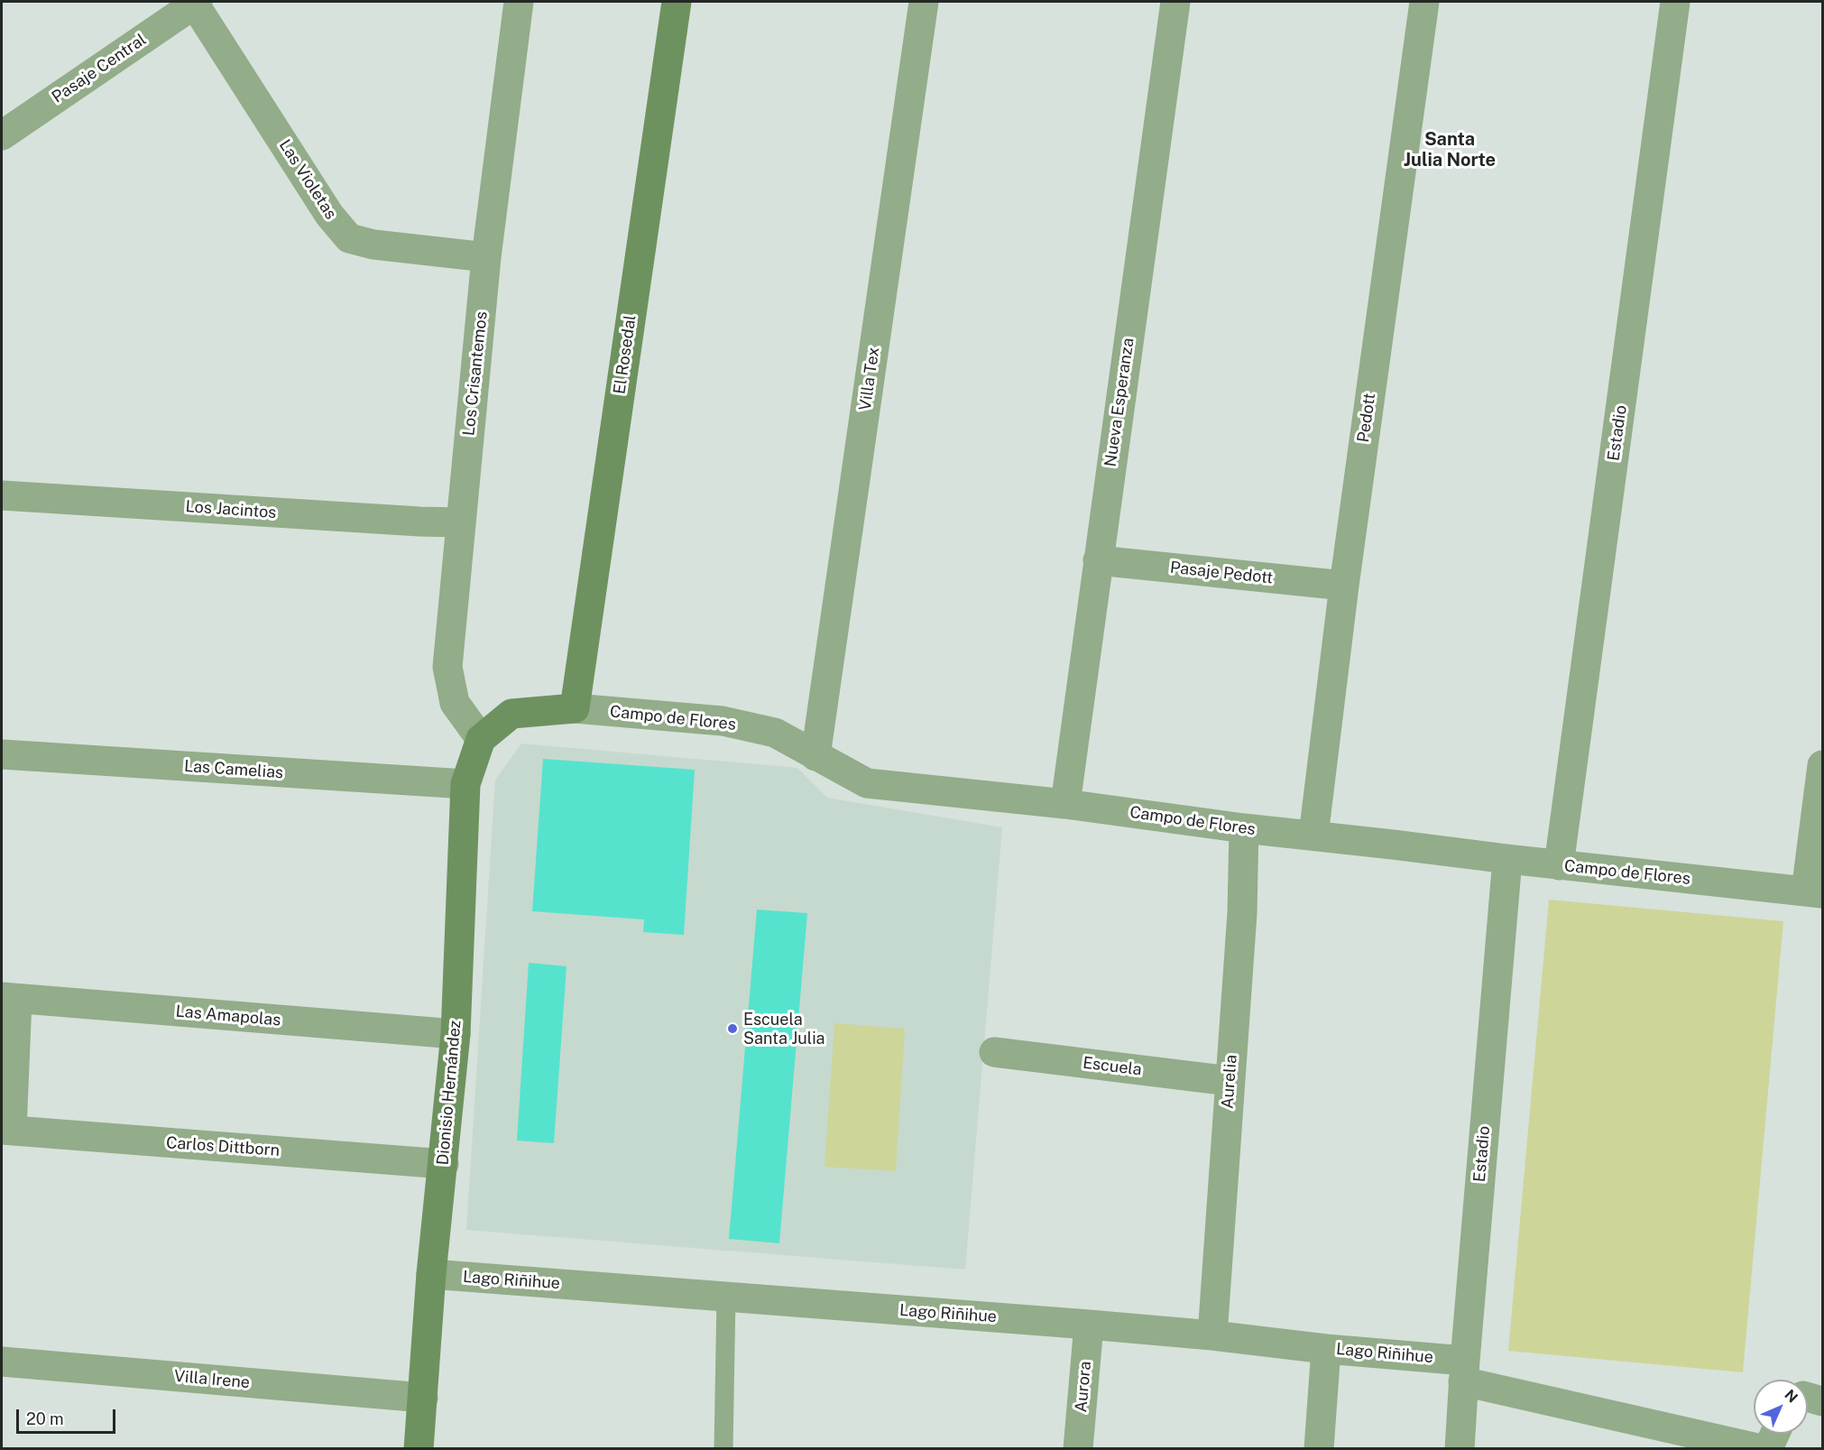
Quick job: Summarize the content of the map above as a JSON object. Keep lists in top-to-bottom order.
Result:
{
  "streets": {
    "street": [
      "Pasaje Central",
      "Las Violetas",
      "El Rosedal",
      "Los Crisantemos",
      "Villa Tex",
      "Nueva Esperanza",
      "Pedott",
      "Estadio",
      "Los Jacintos",
      "Pasaje Pedott",
      "Campo de Flores",
      "Las Camelias",
      "Las Amapolas",
      "Escuela",
      "Aurelia",
      "Dionisio Hernández",
      "Carlos Dittborn",
      "Lago Riñihue",
      "Villa Irene",
      "Aurora"
    ]
  },
  "crossings": [
    ["Pasaje Central", "Las Violetas"],
    ["Las Violetas", "Los Crisantemos"],
    ["El Rosedal", "Campo de Flores"],
    ["Los Crisantemos", "Los Jacintos"],
    ["Los Crisantemos", "Dionisio Hernández"],
    ["Villa Tex", "Campo de Flores"],
    ["Nueva Esperanza", "Pasaje Pedott"],
    ["Nueva Esperanza", "Campo de Flores"],
    ["Pedott", "Pasaje Pedott"],
    ["Pedott", "Campo de Flores"],
    ["Estadio", "Campo de Flores"],
    ["Estadio", "Lago Riñihue"],
    ["Campo de Flores", "Aurelia"],
    ["Las Camelias", "Dionisio Hernández"],
    ["Las Amapolas", "Dionisio Hernández"],
    ["Escuela", "Aurelia"],
    ["Aurelia", "Lago Riñihue"],
    ["Dionisio Hernández", "Carlos Dittborn"],
    ["Dionisio Hernández", "Lago Riñihue"],
    ["Dionisio Hernández", "Villa Irene"],
    ["Lago Riñihue", "Aurora"]
  ],
  "districts": ["Santa Julia Norte"],
  "places": ["Escuela Santa Julia"],
  "scale_bar": "20 m",
  "north": "top right"
}
